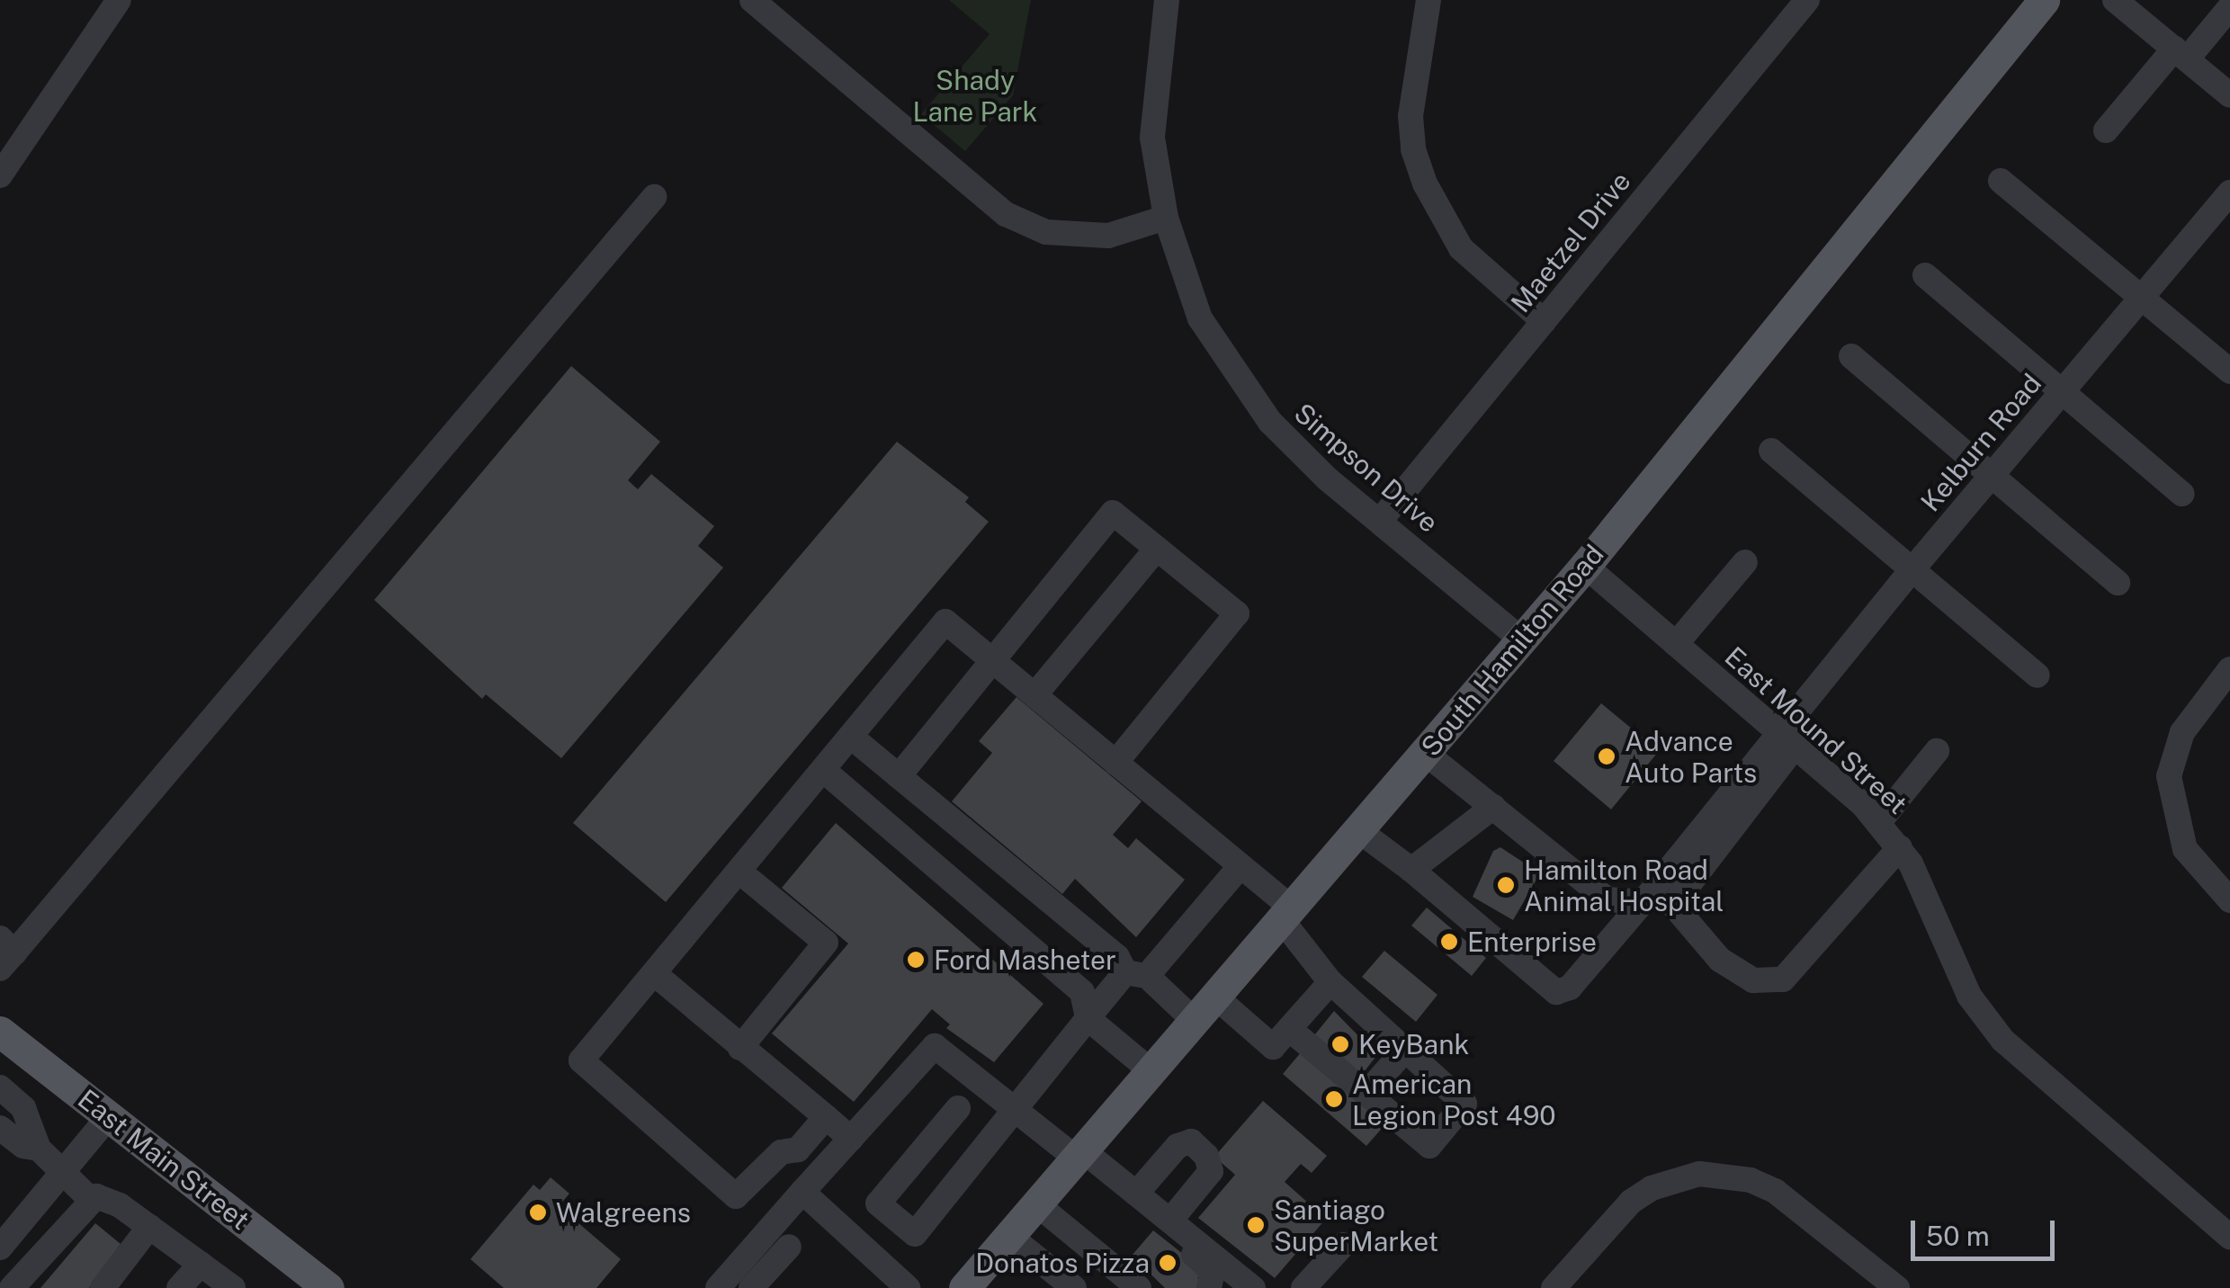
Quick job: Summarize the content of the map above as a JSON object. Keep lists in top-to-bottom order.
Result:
{
  "streets": {
    "main road": ["South Hamilton Road", "East Main Street"],
    "street": [
      "Maetzel Drive",
      "Kelburn Road",
      "Simpson Drive",
      "East Mound Street"
    ]
  },
  "crossings": [
    ["Maetzel Drive", "Simpson Drive"],
    ["Kelburn Road", "East Mound Street"],
    ["Simpson Drive", "South Hamilton Road"],
    ["South Hamilton Road", "East Mound Street"]
  ],
  "parks": ["Shady Lane Park"],
  "places": [
    "Advance Auto Parts",
    "Hamilton Road Animal Hospital",
    "Enterprise",
    "Ford Masheter",
    "KeyBank",
    "American Legion Post 490",
    "Walgreens",
    "Santiago SuperMarket",
    "Donatos Pizza"
  ],
  "scale_bar": "50 m"
}
